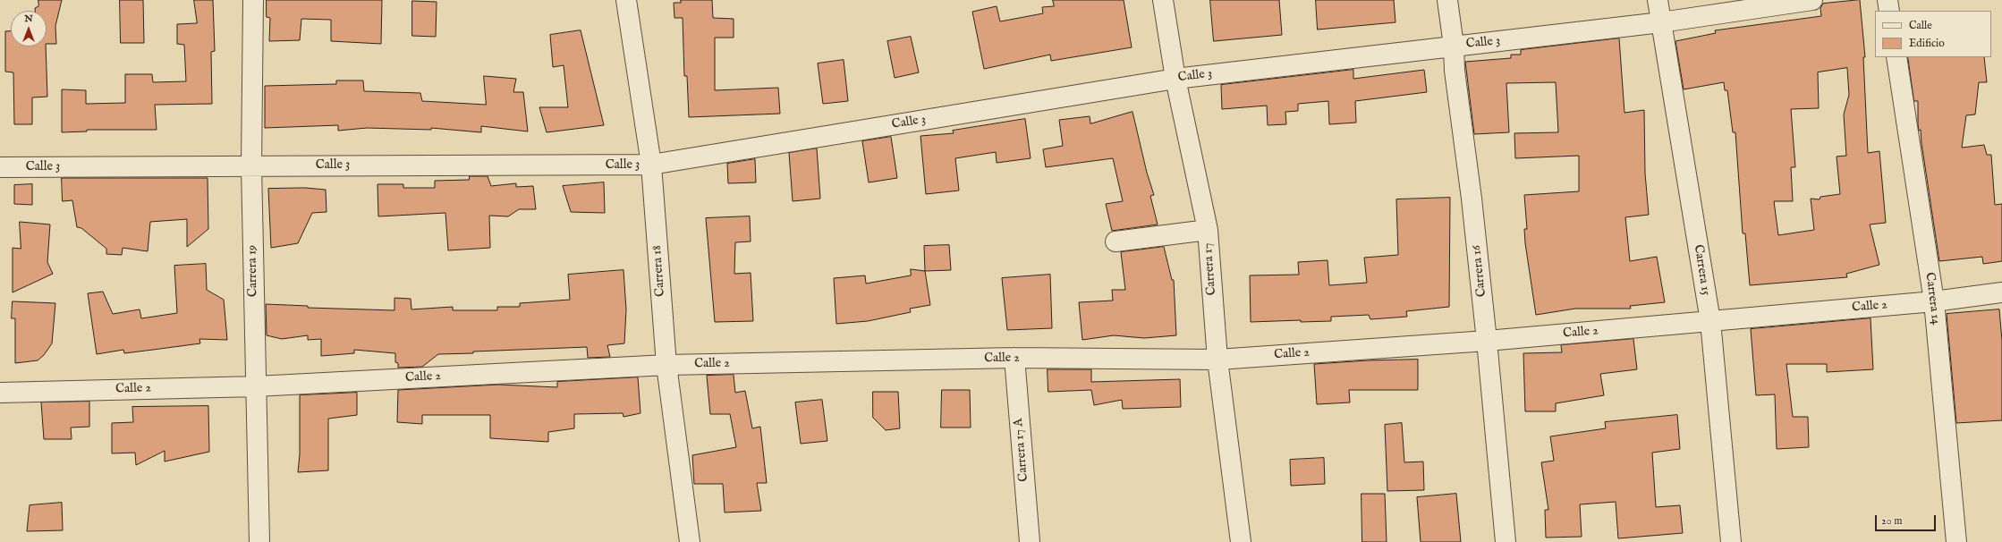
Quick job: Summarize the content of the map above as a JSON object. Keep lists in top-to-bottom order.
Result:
{
  "streets": {
    "street": [
      "Calle 3",
      "Carrera 17",
      "Carrera 15",
      "Carrera 19",
      "Carrera 18",
      "Carrera 16",
      "Carrera 14",
      "Calle 2",
      "Carrera 17 A"
    ]
  },
  "crossings": [
    ["Calle 3", "Carrera 17"],
    ["Calle 3", "Carrera 15"],
    ["Calle 3", "Carrera 19"],
    ["Calle 3", "Carrera 18"],
    ["Calle 3", "Carrera 16"],
    ["Carrera 17", "Calle 2"],
    ["Carrera 15", "Calle 2"],
    ["Carrera 19", "Calle 2"],
    ["Carrera 18", "Calle 2"],
    ["Carrera 16", "Calle 2"],
    ["Carrera 14", "Calle 2"],
    ["Calle 2", "Carrera 17 A"]
  ],
  "legend": ["Calle", "Edificio"],
  "scale_bar": "20 m",
  "north": "top"
}
